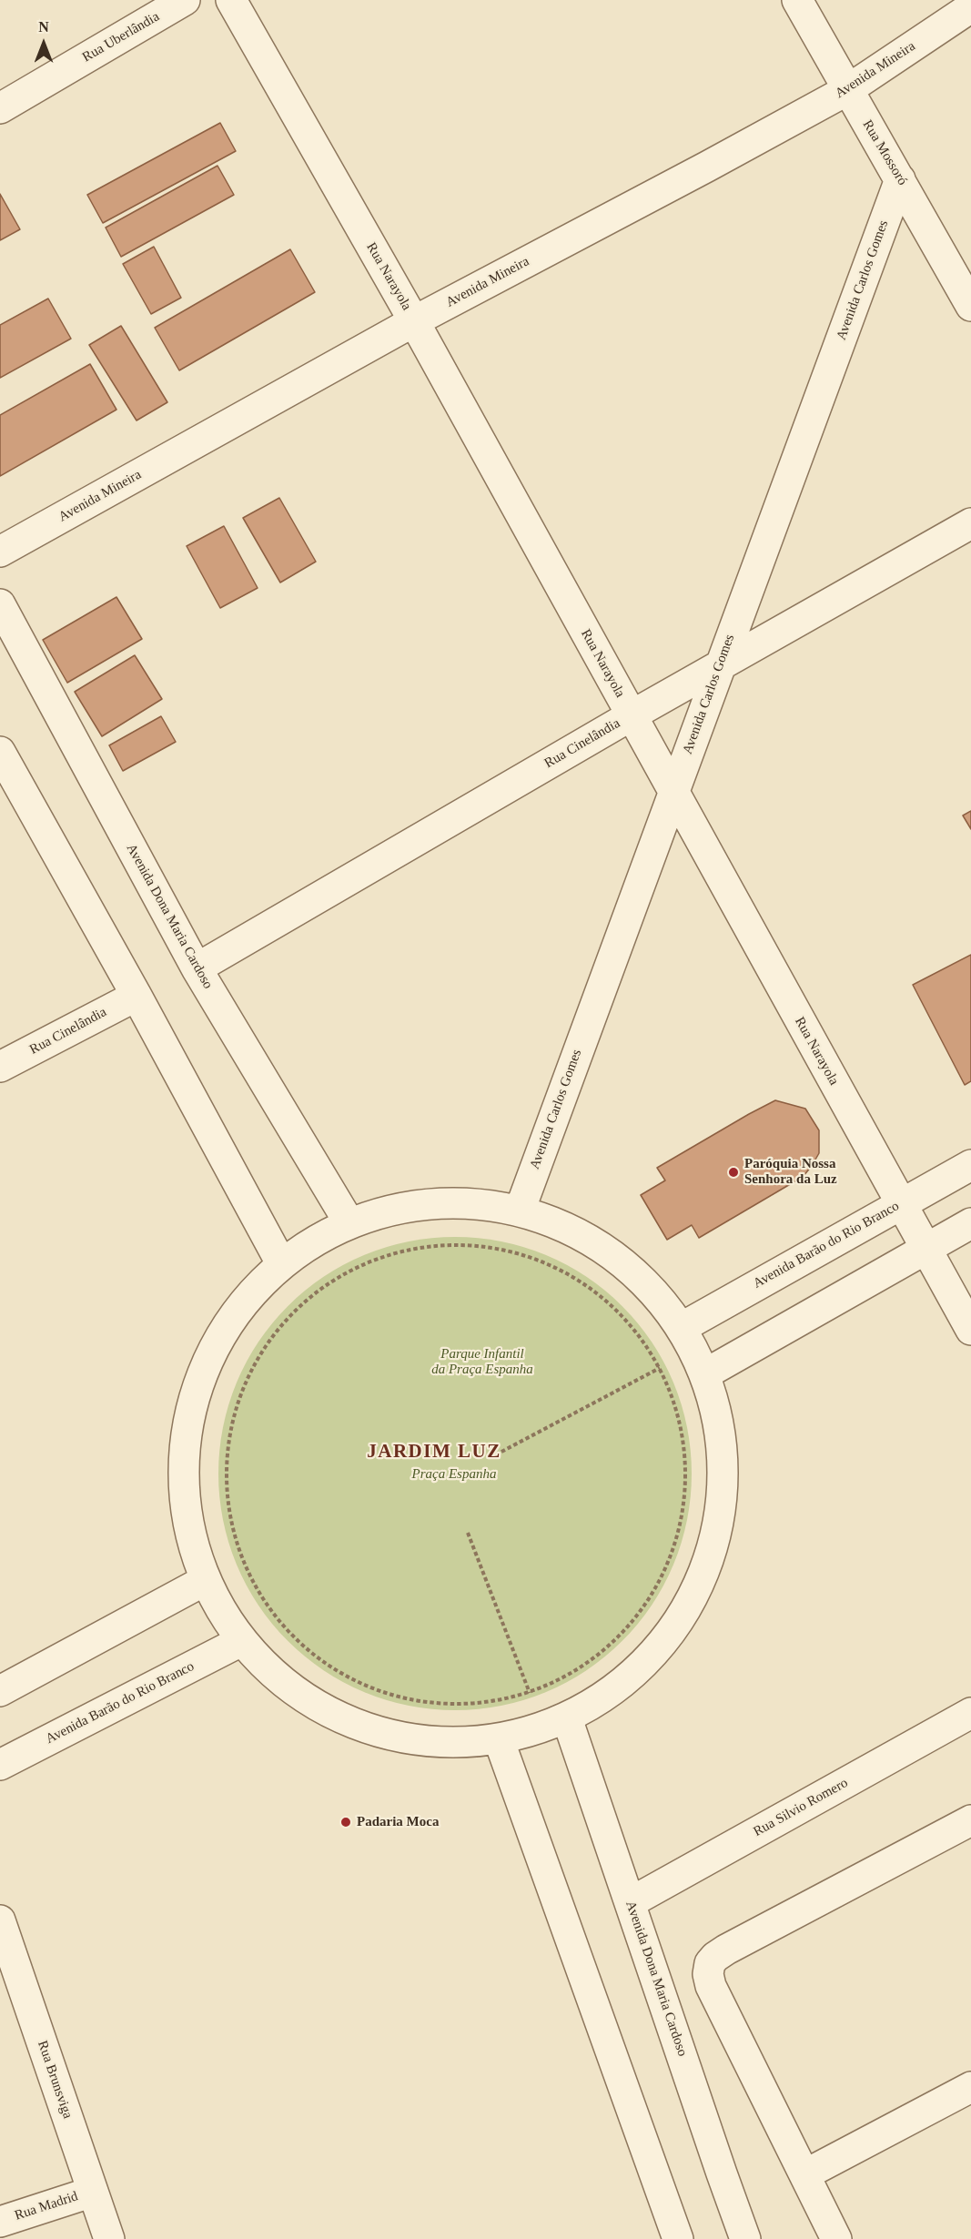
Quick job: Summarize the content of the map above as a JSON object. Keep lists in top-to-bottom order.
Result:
{
  "streets": {
    "street": [
      "Rua Uberlândia",
      "Avenida Mineira",
      "Rua Mossoró",
      "Rua Narayola",
      "Avenida Carlos Gomes",
      "Rua Cinelândia",
      "Avenida Dona Maria Cardoso",
      "Avenida Barão do Rio Branco",
      "Rua Silvio Romero",
      "Rua Brunsviga",
      "Rua Madrid"
    ]
  },
  "crossings": [
    ["Avenida Mineira", "Rua Mossoró"],
    ["Avenida Mineira", "Rua Narayola"],
    ["Rua Mossoró", "Avenida Carlos Gomes"],
    ["Rua Narayola", "Avenida Carlos Gomes"],
    ["Rua Narayola", "Rua Cinelândia"],
    ["Rua Narayola", "Avenida Barão do Rio Branco"],
    ["Avenida Carlos Gomes", "Rua Cinelândia"],
    ["Rua Cinelândia", "Avenida Dona Maria Cardoso"],
    ["Avenida Dona Maria Cardoso", "Rua Silvio Romero"],
    ["Rua Brunsviga", "Rua Madrid"]
  ],
  "districts": ["JARDIM LUZ"],
  "parks": ["Parque Infantil da Praça Espanha", "Praça Espanha"],
  "places": ["Paróquia Nossa Senhora da Luz", "Padaria Moca"],
  "north": "top"
}
